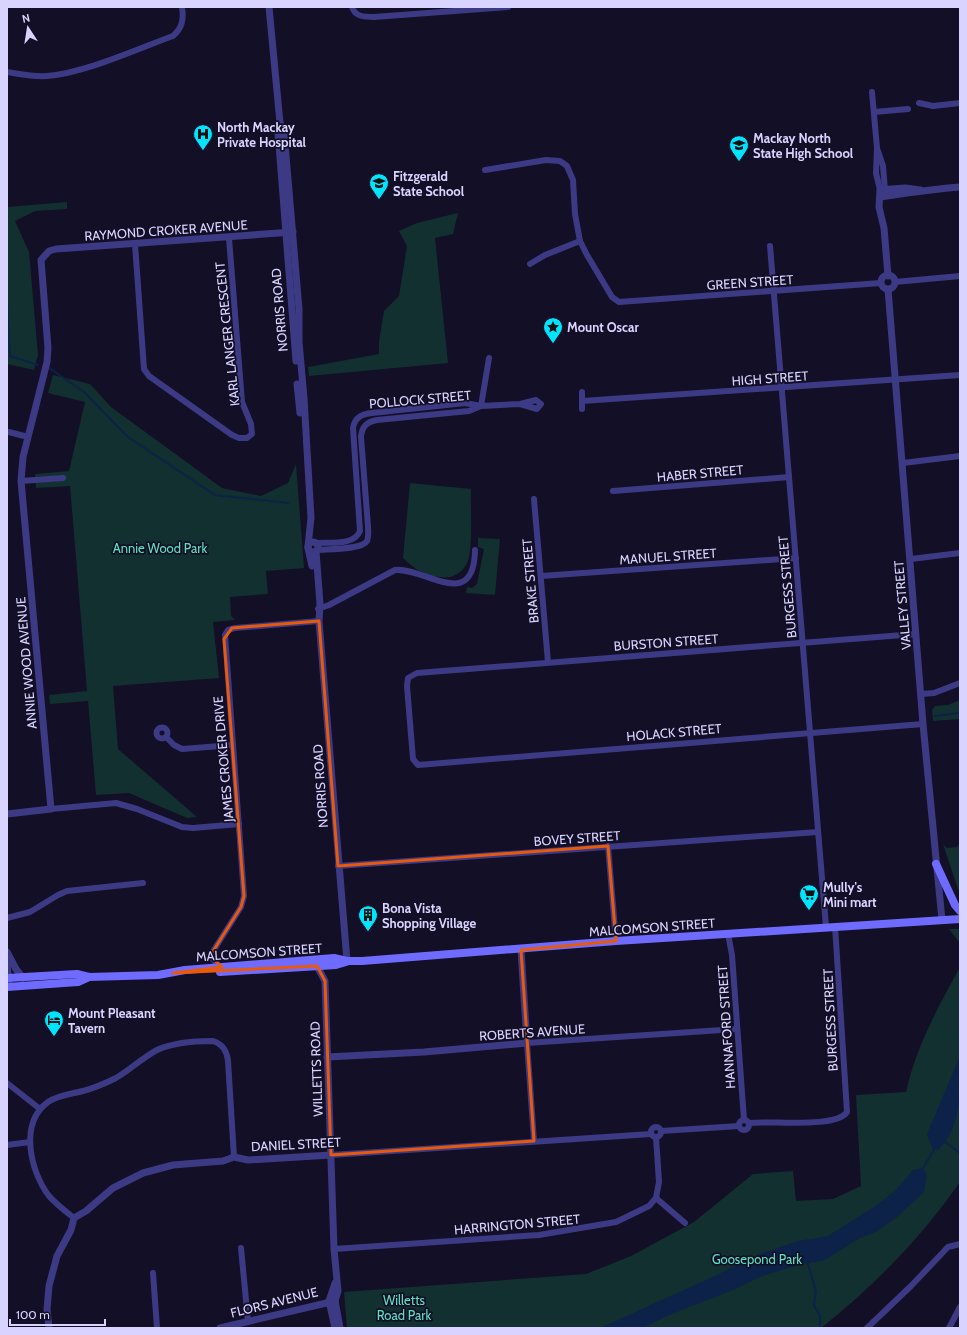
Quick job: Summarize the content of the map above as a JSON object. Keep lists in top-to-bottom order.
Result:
{
  "streets": {
    "main road": ["MALCOMSON STREET"],
    "street": [
      "RAYMOND CROKER AVENUE",
      "GREEN STREET",
      "NORRIS ROAD",
      "KARL LANGER CRESCENT",
      "HIGH STREET",
      "POLLOCK STREET",
      "HABER STREET",
      "MANUEL STREET",
      "BRAKE STREET",
      "BURGESS STREET",
      "VALLEY STREET",
      "BURSTON STREET",
      "ANNIE WOOD AVENUE",
      "HOLACK STREET",
      "JAMES CROKER DRIVE",
      "BOVEY STREET",
      "HANNAFORD STREET",
      "ROBERTS AVENUE",
      "WILLETTS ROAD",
      "DANIEL STREET",
      "HARRINGTON STREET",
      "FLORS AVENUE"
    ]
  },
  "crossings": [
    ["RAYMOND CROKER AVENUE", "NORRIS ROAD"],
    ["RAYMOND CROKER AVENUE", "KARL LANGER CRESCENT"],
    ["RAYMOND CROKER AVENUE", "ANNIE WOOD AVENUE"],
    ["GREEN STREET", "BURGESS STREET"],
    ["GREEN STREET", "VALLEY STREET"],
    ["NORRIS ROAD", "JAMES CROKER DRIVE"],
    ["NORRIS ROAD", "BOVEY STREET"],
    ["NORRIS ROAD", "MALCOMSON STREET"],
    ["HIGH STREET", "BURGESS STREET"],
    ["HIGH STREET", "VALLEY STREET"],
    ["HABER STREET", "BURGESS STREET"],
    ["MANUEL STREET", "BRAKE STREET"],
    ["MANUEL STREET", "BURGESS STREET"],
    ["BRAKE STREET", "BURSTON STREET"],
    ["BURGESS STREET", "BURSTON STREET"],
    ["BURGESS STREET", "HOLACK STREET"],
    ["BURGESS STREET", "BOVEY STREET"],
    ["BURGESS STREET", "MALCOMSON STREET"],
    ["BURGESS STREET", "HANNAFORD STREET"],
    ["VALLEY STREET", "BURSTON STREET"],
    ["VALLEY STREET", "HOLACK STREET"],
    ["VALLEY STREET", "MALCOMSON STREET"],
    ["BURSTON STREET", "HOLACK STREET"],
    ["JAMES CROKER DRIVE", "MALCOMSON STREET"],
    ["MALCOMSON STREET", "HANNAFORD STREET"],
    ["MALCOMSON STREET", "WILLETTS ROAD"],
    ["HANNAFORD STREET", "ROBERTS AVENUE"],
    ["ROBERTS AVENUE", "WILLETTS ROAD"],
    ["WILLETTS ROAD", "DANIEL STREET"],
    ["WILLETTS ROAD", "HARRINGTON STREET"],
    ["WILLETTS ROAD", "FLORS AVENUE"]
  ],
  "parks": ["Annie Wood Park", "Goosepond Park", "Willetts Road Park"],
  "places": {
    "hospital": ["North Mackay Private Hospital"],
    "school or university": ["Mackay North State High School", "Fitzgerald State School"],
    "place": ["Mount Oscar"],
    "supermarket": ["Mully's Mini mart"],
    "building": ["Bona Vista Shopping Village"],
    "hotel": ["Mount Pleasant Tavern"]
  },
  "scale_bar": "100 m",
  "north": "top"
}
